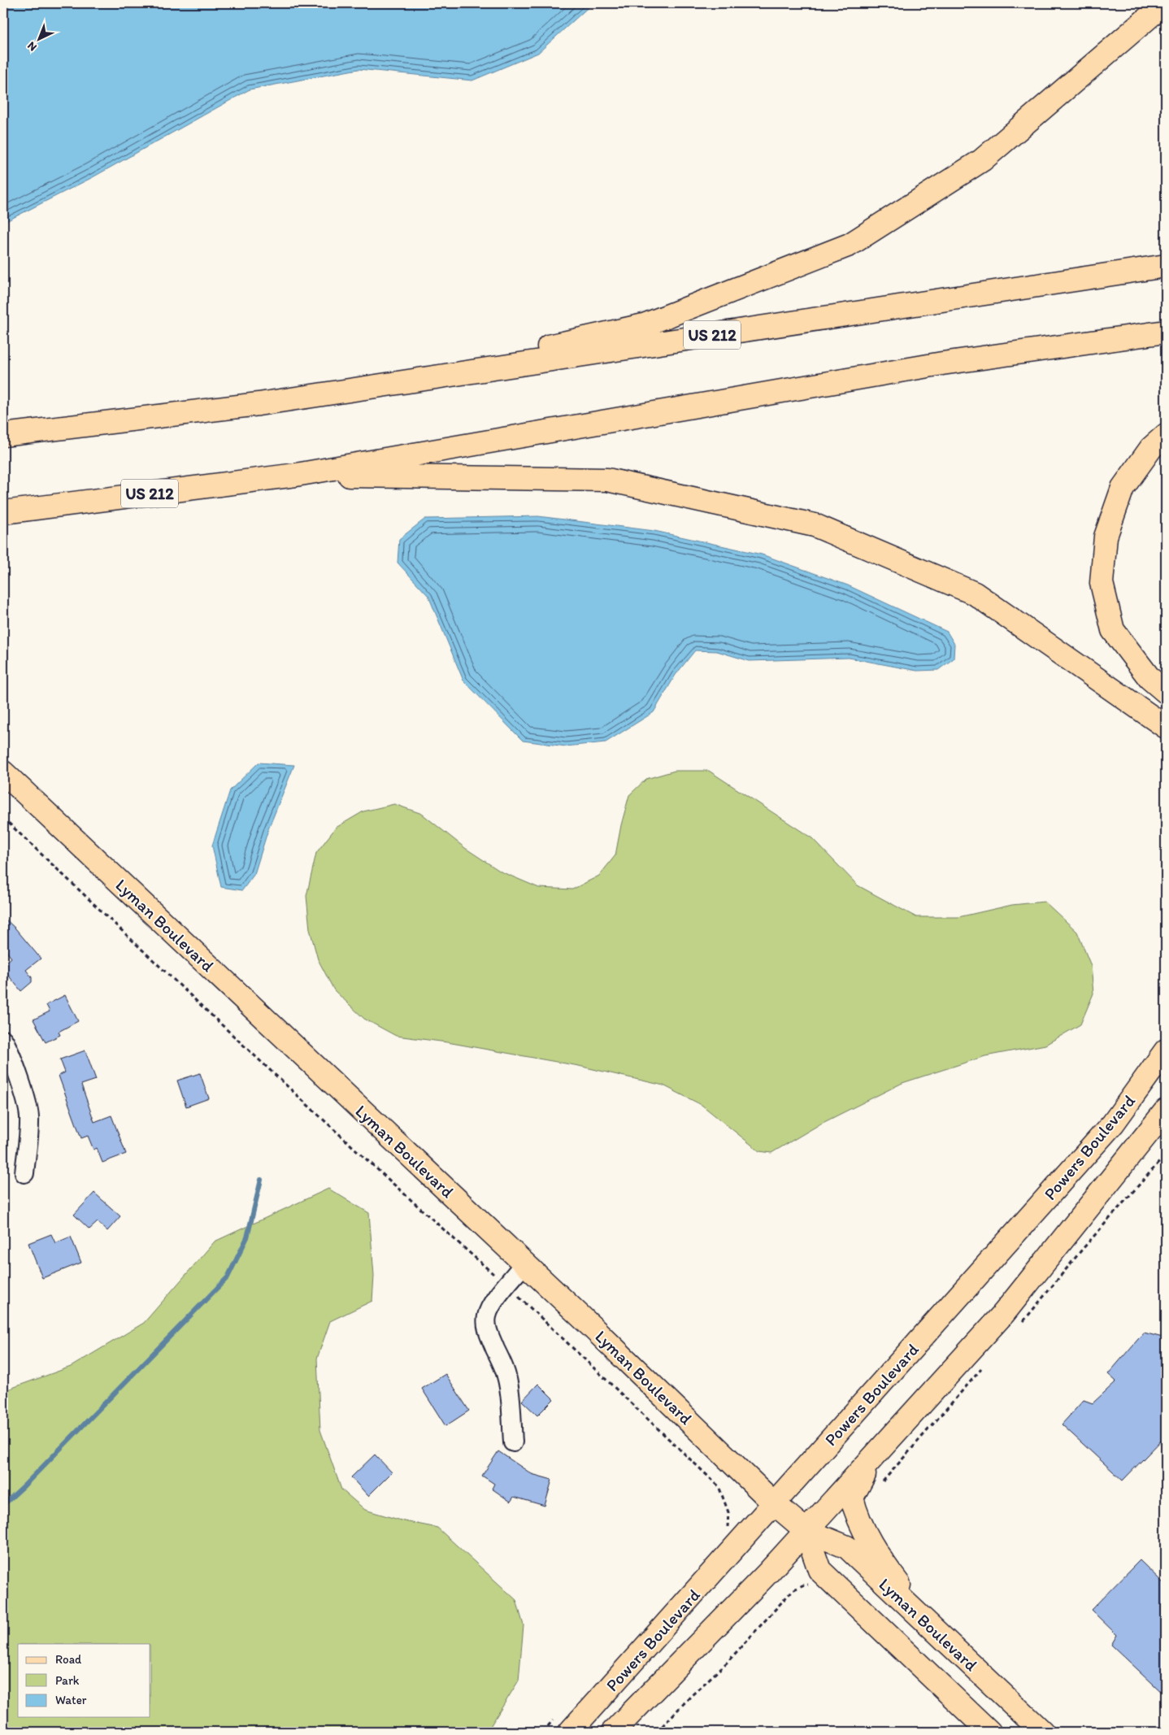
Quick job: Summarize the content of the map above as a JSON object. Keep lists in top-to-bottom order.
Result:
{
  "streets": {
    "main road": ["US 212", "Lyman Boulevard", "Powers Boulevard"]
  },
  "crossings": [
    ["Lyman Boulevard", "Powers Boulevard"]
  ],
  "legend": ["Road", "Park", "Water"],
  "north": "bottom left"
}
